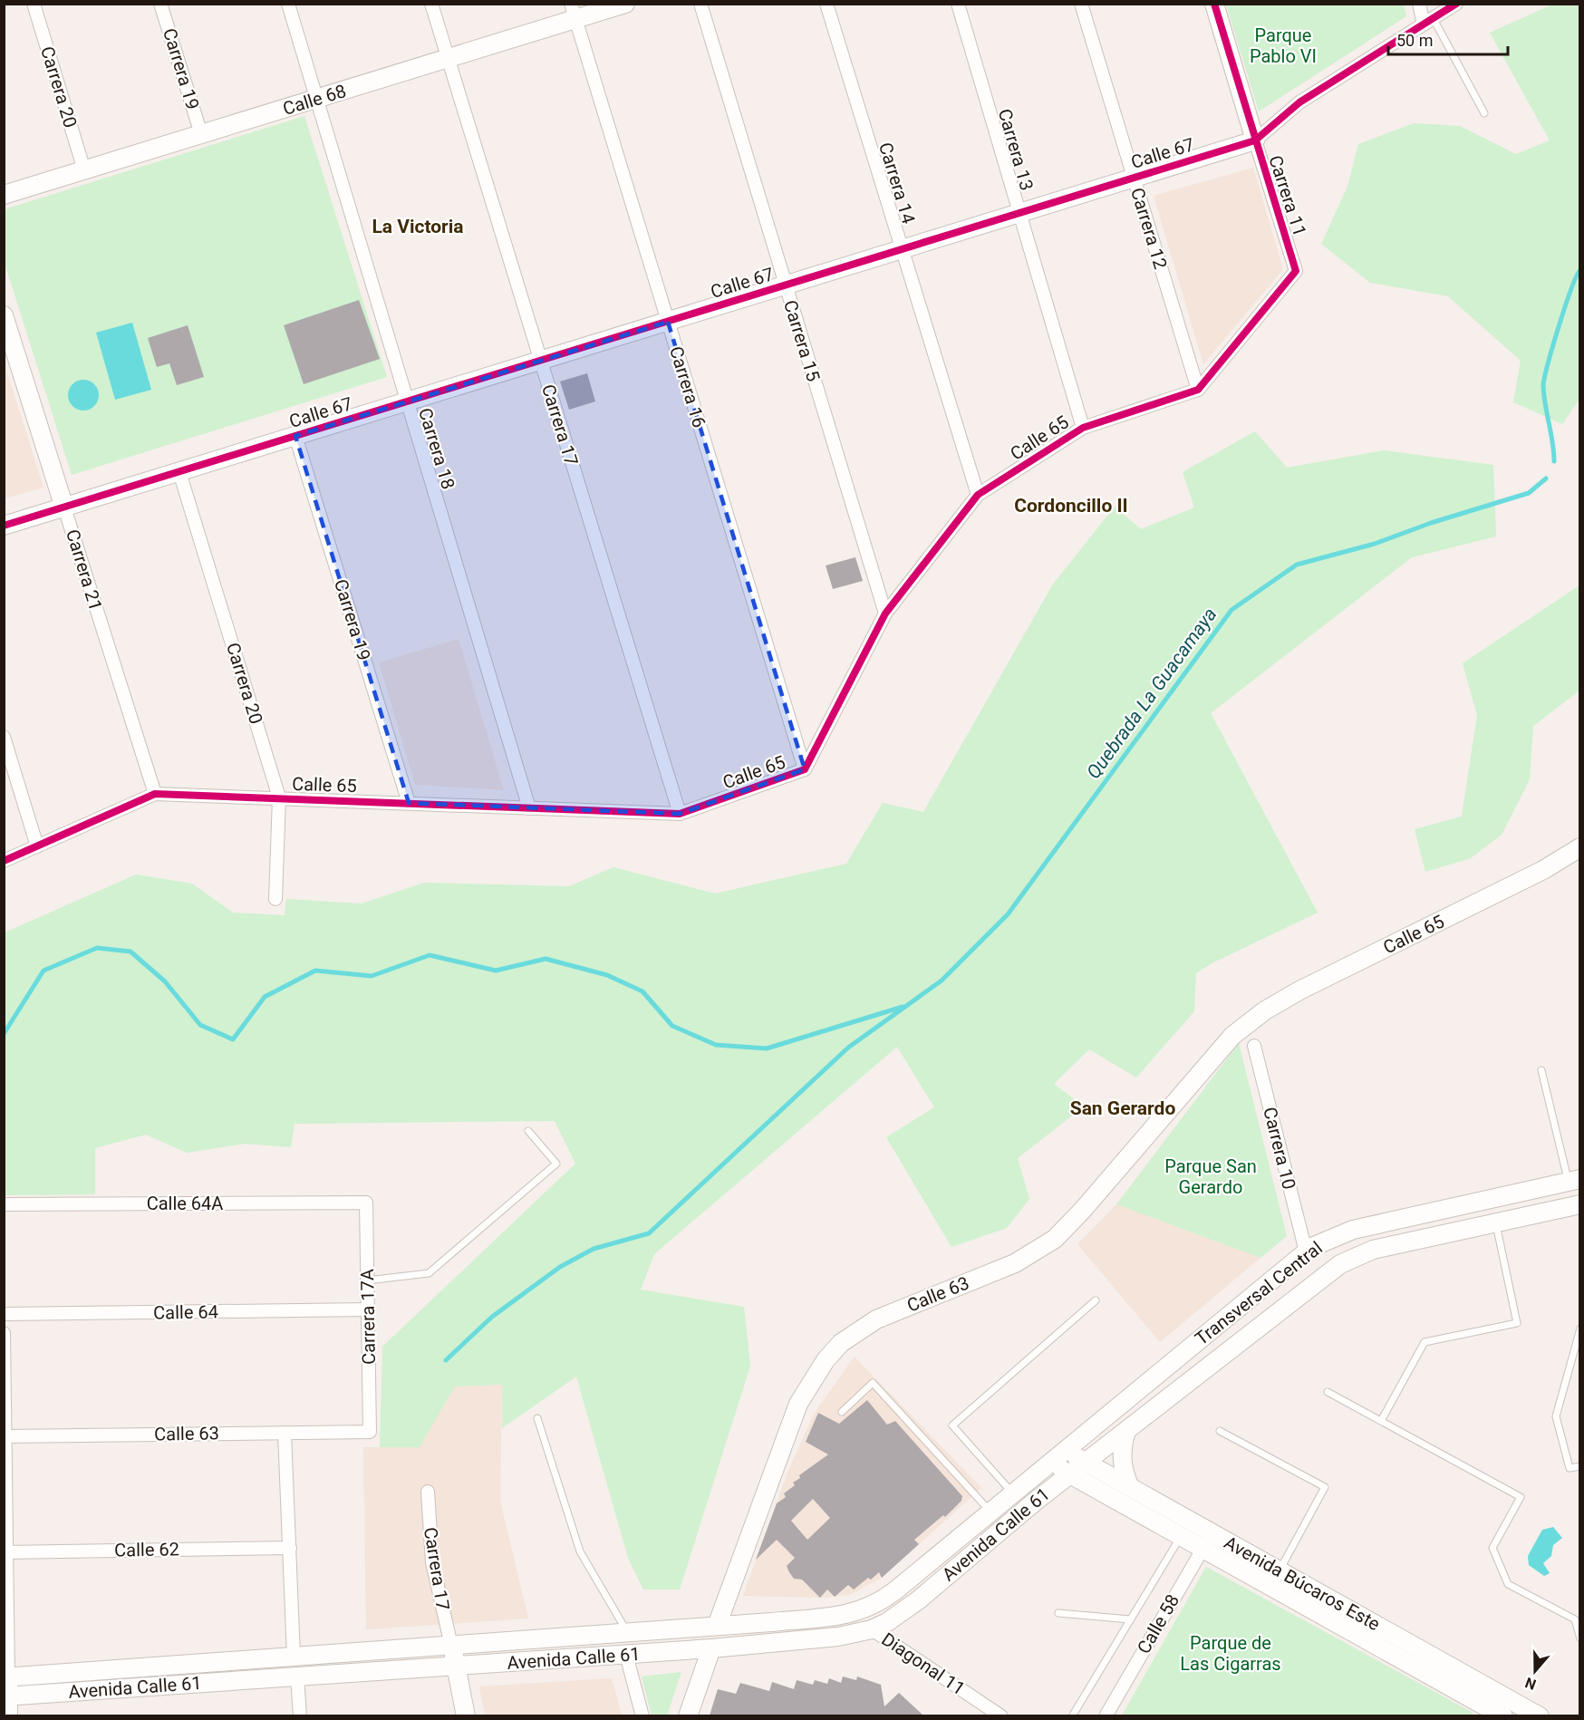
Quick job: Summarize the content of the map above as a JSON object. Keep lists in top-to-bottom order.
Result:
{
  "streets": {
    "street": [
      "Carrera 19",
      "Carrera 20",
      "Calle 68",
      "Carrera 13",
      "Calle 67",
      "Carrera 14",
      "Carrera 11",
      "Carrera 12",
      "Carrera 15",
      "Carrera 16",
      "Carrera 17",
      "Calle 65",
      "Carrera 18",
      "Carrera 21",
      "Carrera 10",
      "Calle 64A",
      "Transversal Central",
      "Calle 63",
      "Calle 64",
      "Carrera 17A",
      "Avenida Calle 61",
      "Calle 62",
      "Avenida Búcaros Este",
      "Calle 58",
      "Diagonal 11"
    ]
  },
  "crossings": [
    ["Carrera 19", "Calle 68"],
    ["Carrera 19", "Calle 67"],
    ["Carrera 19", "Calle 65"],
    ["Carrera 20", "Calle 68"],
    ["Carrera 20", "Calle 67"],
    ["Carrera 20", "Calle 65"],
    ["Calle 68", "Carrera 16"],
    ["Calle 68", "Carrera 17"],
    ["Calle 68", "Carrera 18"],
    ["Carrera 13", "Calle 67"],
    ["Carrera 13", "Calle 65"],
    ["Calle 67", "Carrera 14"],
    ["Calle 67", "Carrera 11"],
    ["Calle 67", "Carrera 12"],
    ["Calle 67", "Carrera 15"],
    ["Calle 67", "Carrera 16"],
    ["Calle 67", "Carrera 17"],
    ["Calle 67", "Carrera 18"],
    ["Calle 67", "Carrera 21"],
    ["Carrera 14", "Calle 65"],
    ["Carrera 11", "Carrera 12"],
    ["Carrera 11", "Calle 65"],
    ["Carrera 12", "Calle 65"],
    ["Carrera 15", "Calle 65"],
    ["Carrera 16", "Calle 65"],
    ["Carrera 17", "Calle 65"],
    ["Carrera 17", "Avenida Calle 61"],
    ["Calle 65", "Carrera 18"],
    ["Calle 65", "Carrera 21"],
    ["Calle 65", "Calle 63"],
    ["Carrera 10", "Transversal Central"],
    ["Calle 64A", "Carrera 17A"],
    ["Transversal Central", "Avenida Calle 61"],
    ["Transversal Central", "Avenida Búcaros Este"],
    ["Calle 63", "Carrera 17A"],
    ["Calle 63", "Avenida Calle 61"],
    ["Calle 64", "Carrera 17A"],
    ["Avenida Calle 61", "Avenida Búcaros Este"],
    ["Avenida Calle 61", "Diagonal 11"],
    ["Avenida Búcaros Este", "Calle 58"]
  ],
  "districts": ["La Victoria", "Cordoncillo II", "San Gerardo"],
  "water": ["Quebrada La Guacamaya"],
  "parks": ["Parque Pablo VI", "Parque San Gerardo", "Parque de Las Cigarras"],
  "scale_bar": "50 m",
  "north": "bottom"
}
